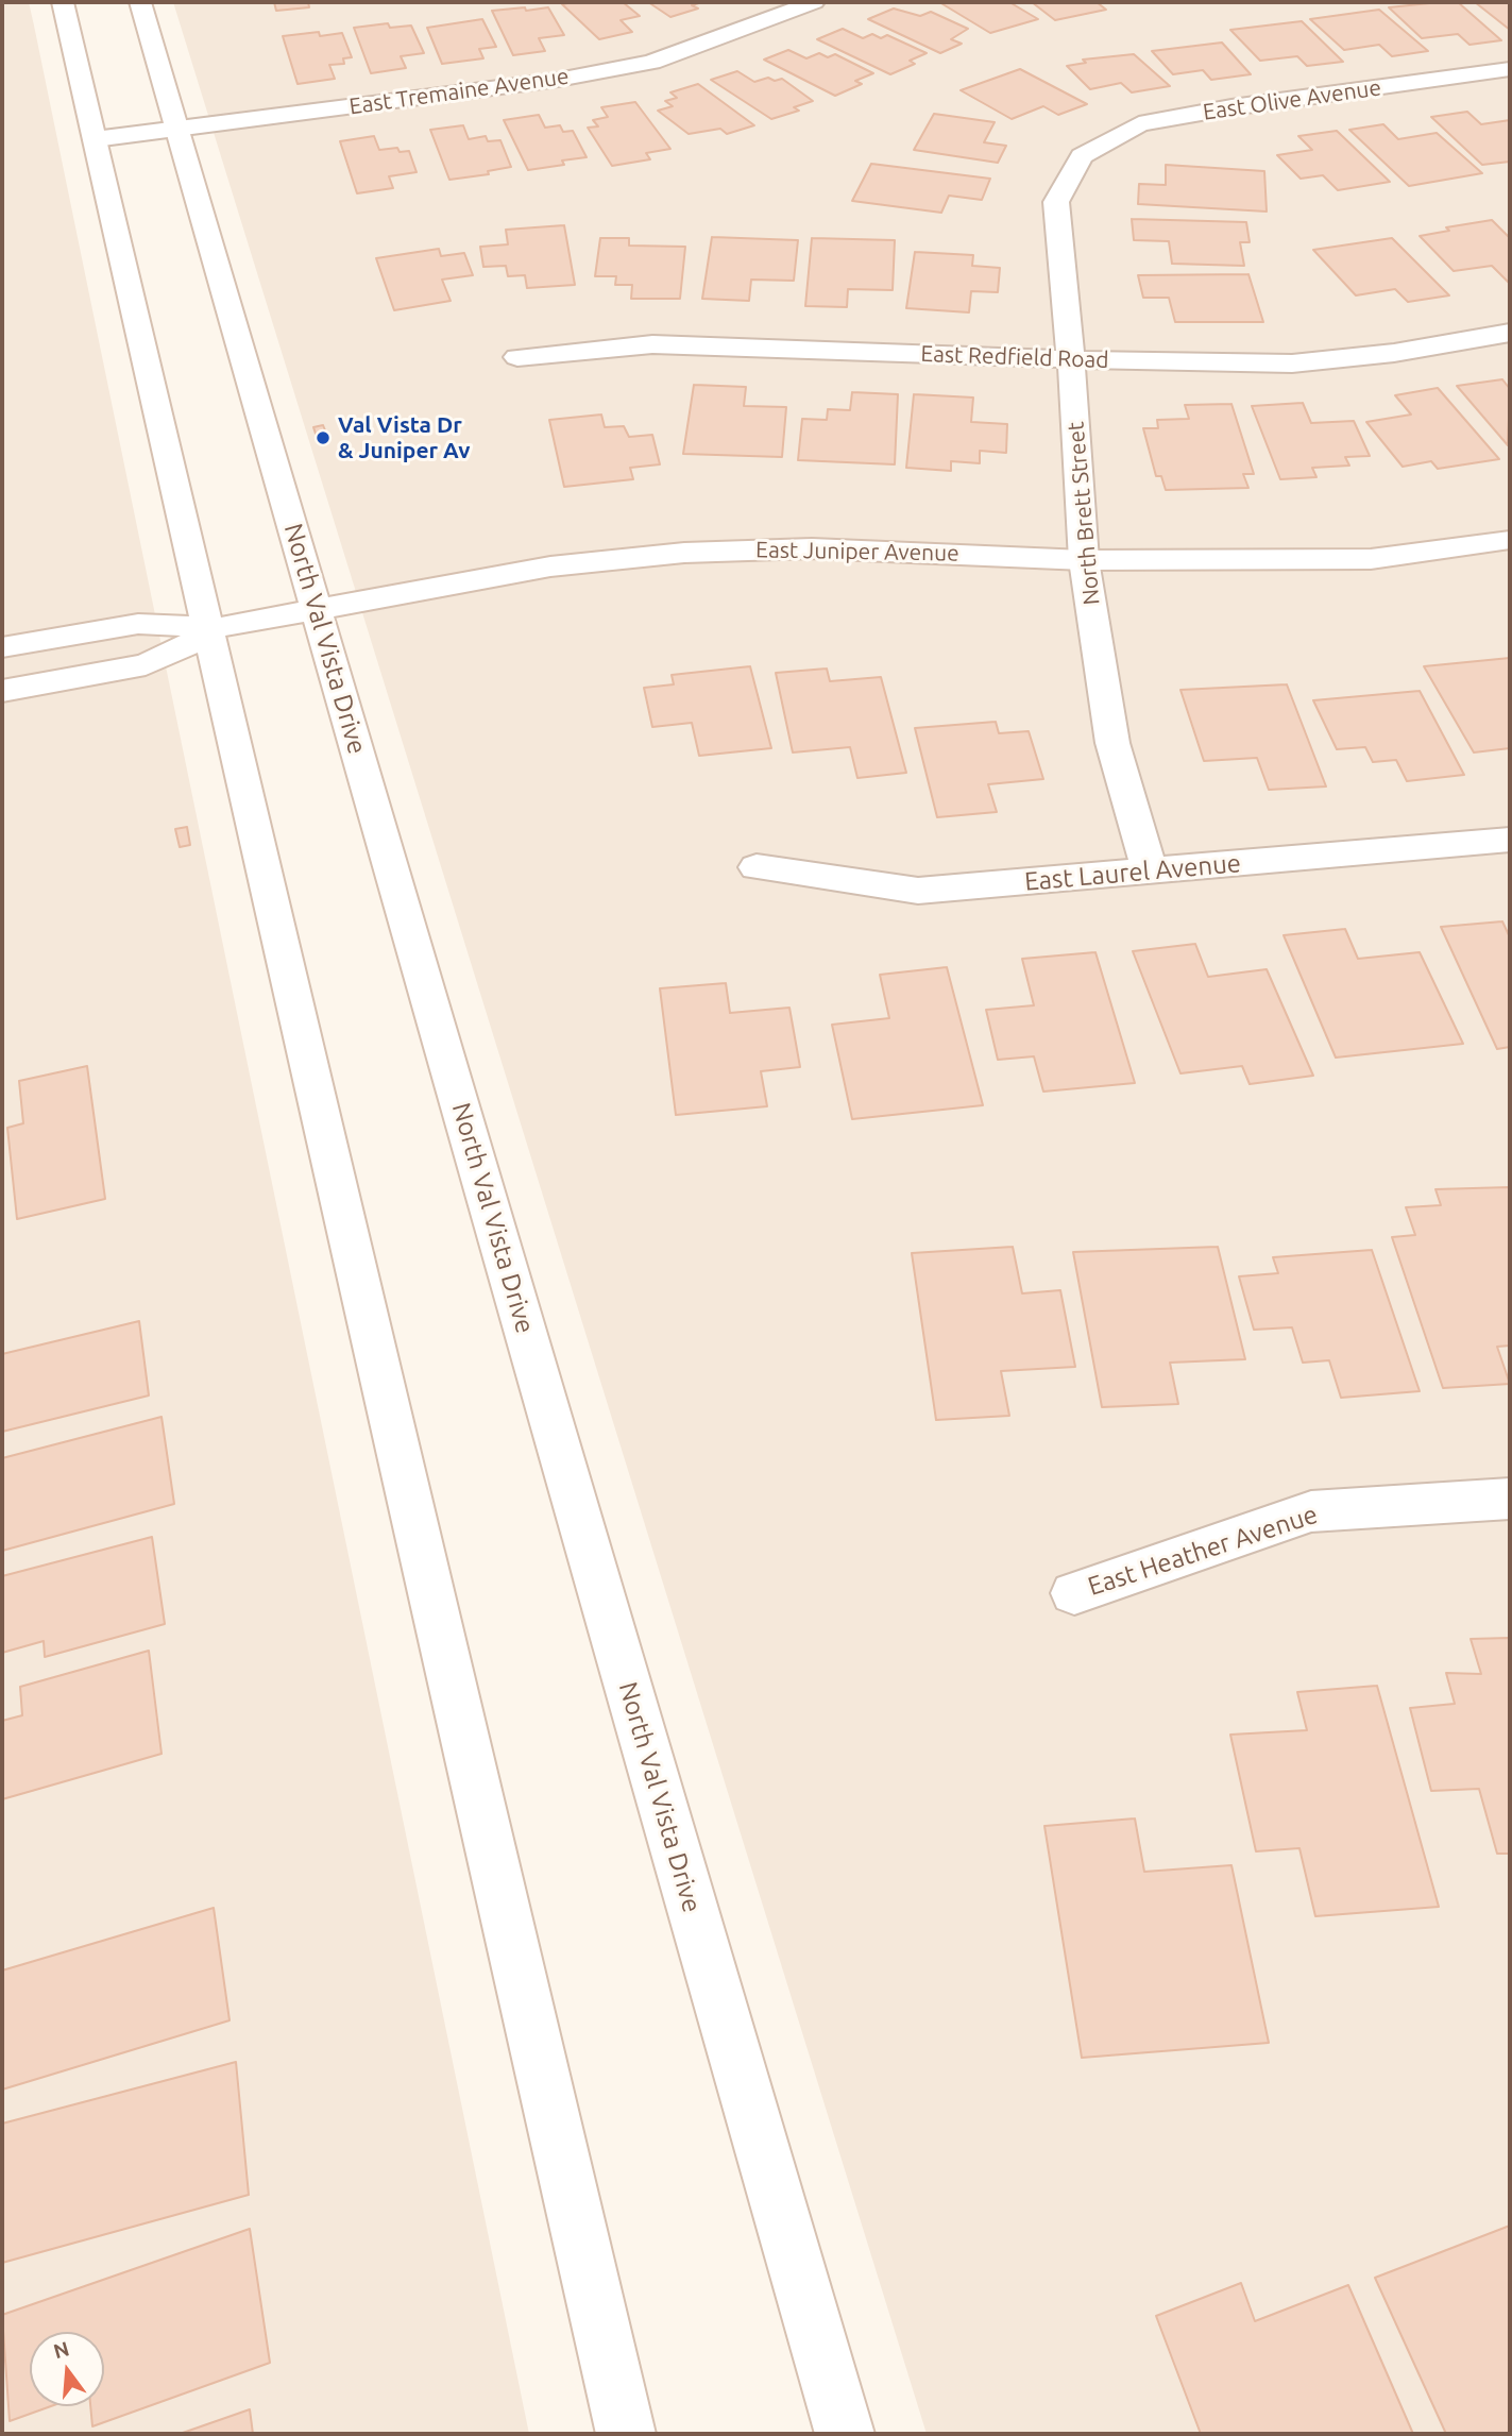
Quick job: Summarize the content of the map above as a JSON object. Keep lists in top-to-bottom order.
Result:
{
  "streets": {
    "street": [
      "East Tremaine Avenue",
      "East Olive Avenue",
      "East Redfield Road",
      "North Brett Street",
      "East Juniper Avenue",
      "North Val Vista Drive",
      "East Laurel Avenue",
      "East Heather Avenue"
    ]
  },
  "crossings": [
    ["East Tremaine Avenue", "North Val Vista Drive"],
    ["East Olive Avenue", "North Brett Street"],
    ["East Redfield Road", "North Brett Street"],
    ["North Brett Street", "East Juniper Avenue"],
    ["North Brett Street", "East Laurel Avenue"],
    ["East Juniper Avenue", "North Val Vista Drive"]
  ],
  "places": ["Val Vista Dr & Juniper Av"],
  "north": "top"
}
